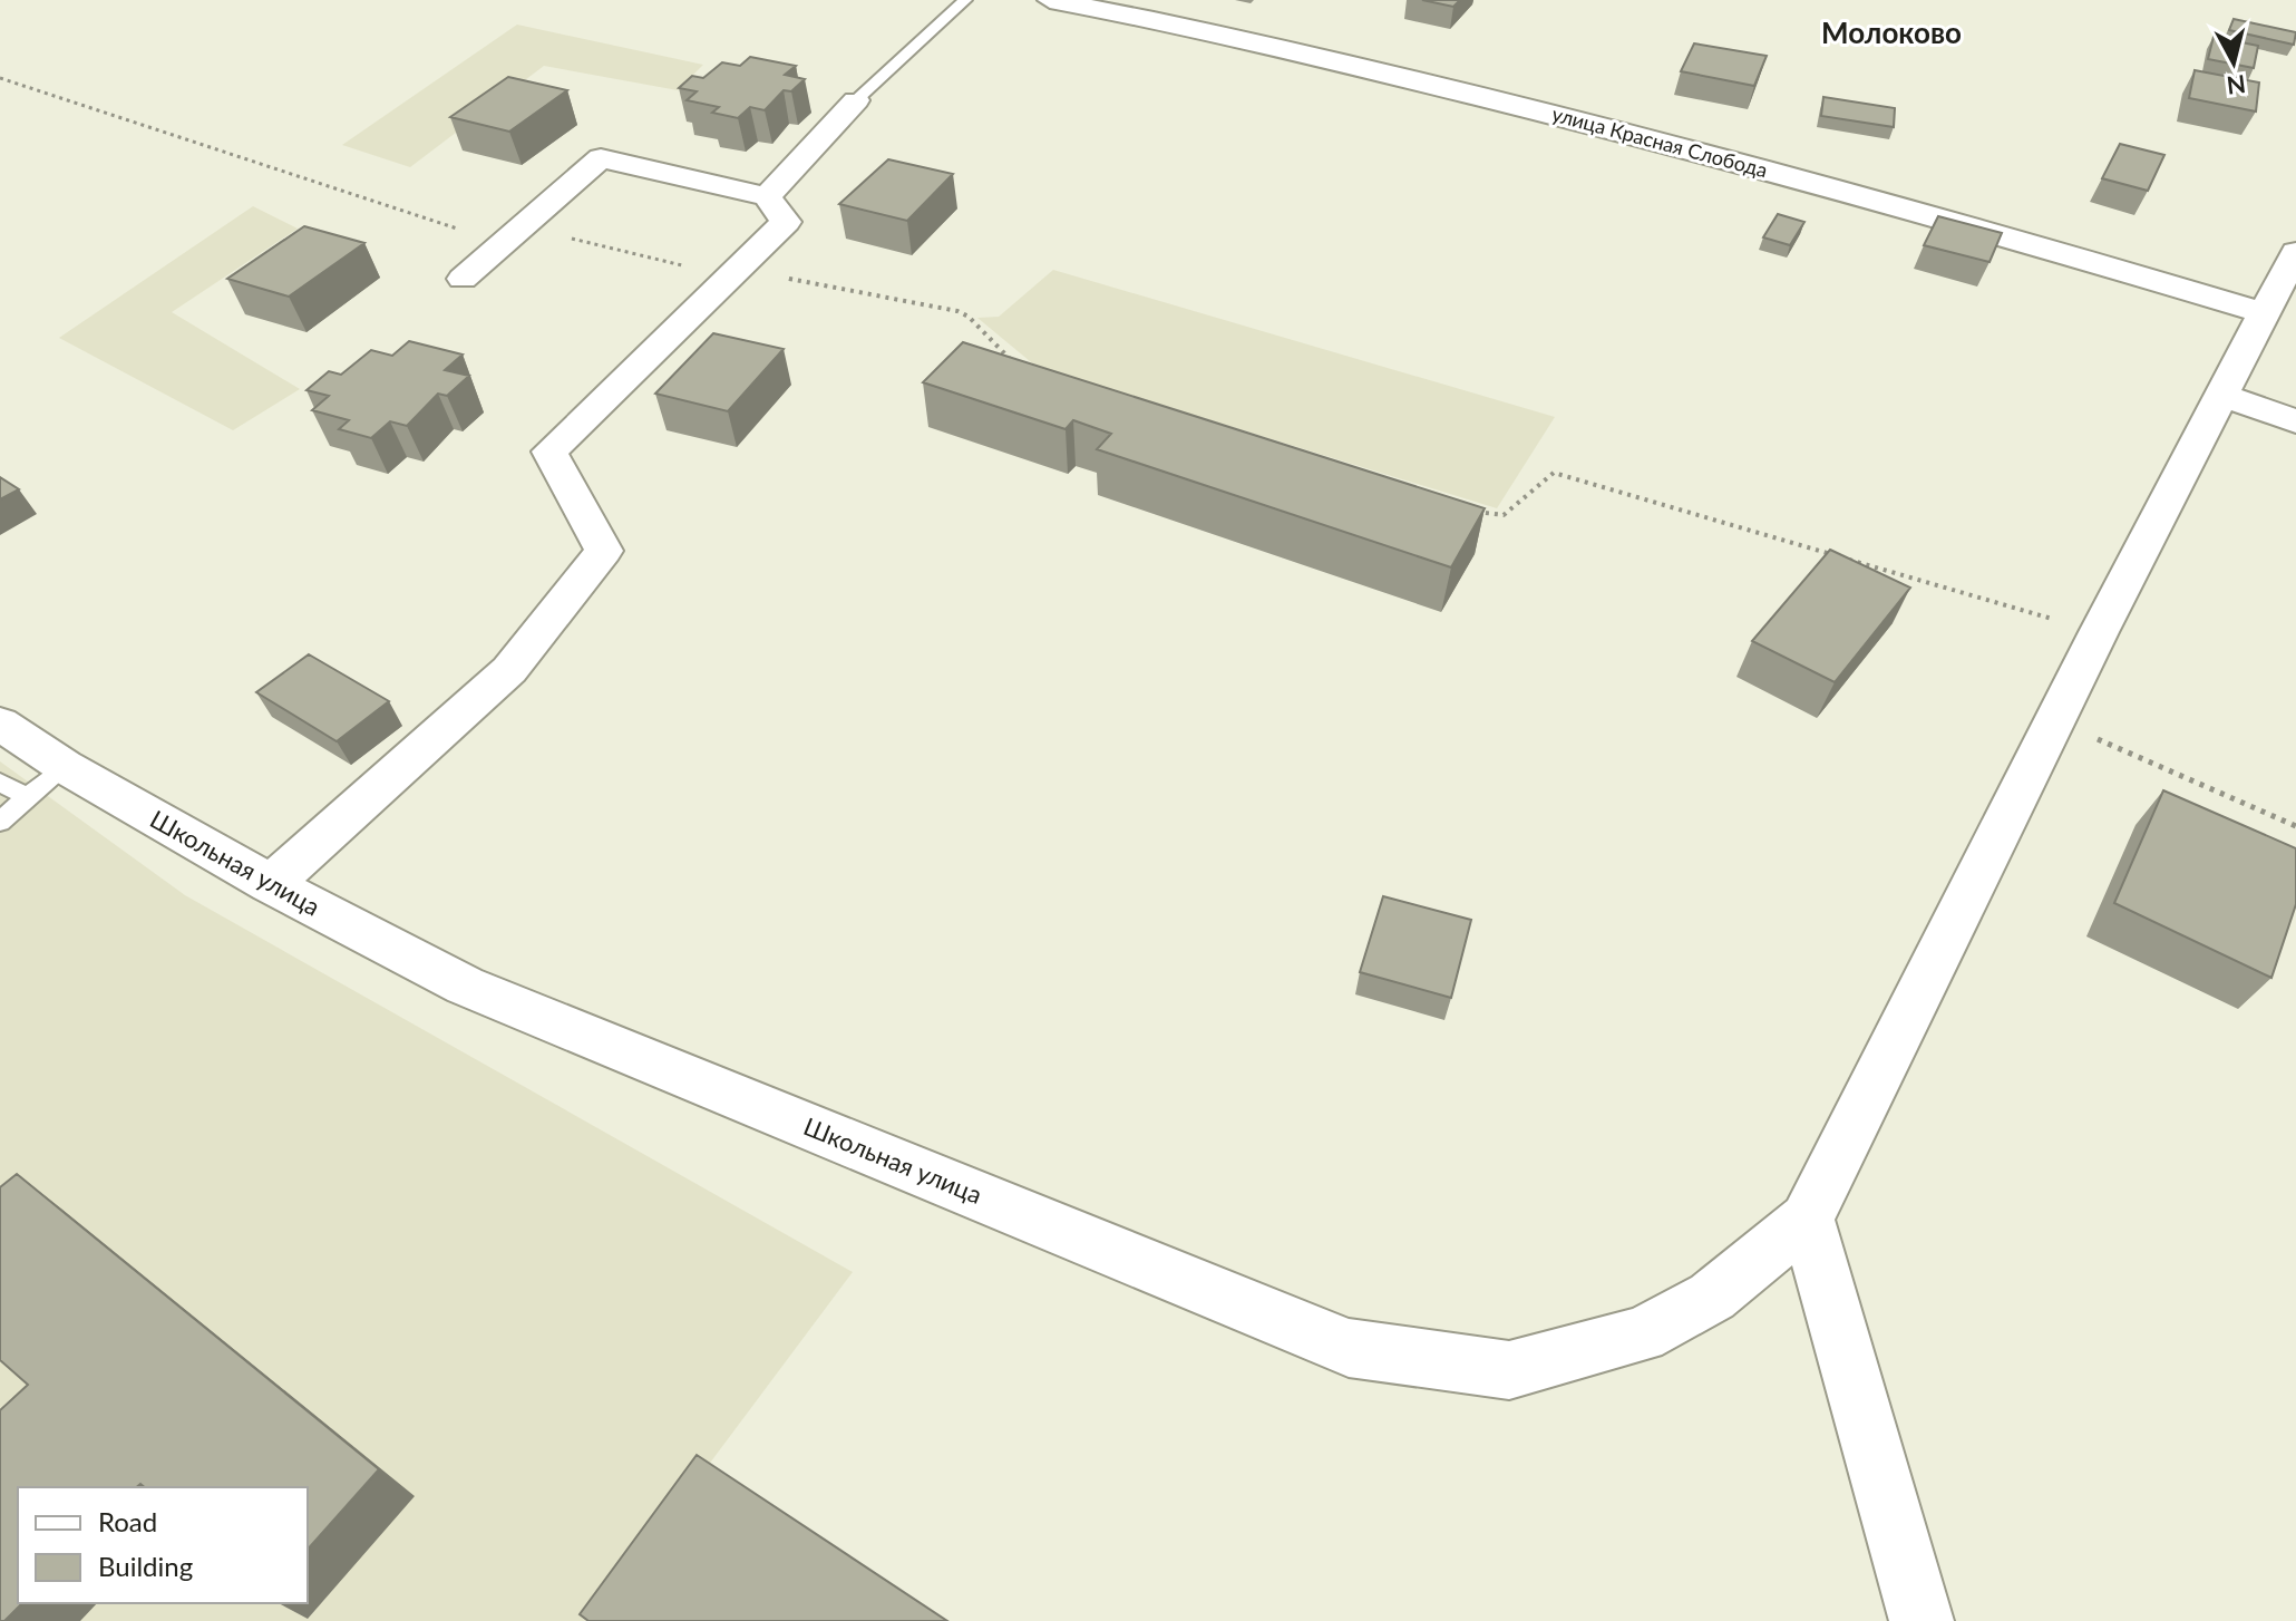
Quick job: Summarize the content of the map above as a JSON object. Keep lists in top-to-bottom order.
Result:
{
  "streets": {
    "street": ["улица Красная Слобода", "Школьная улица"]
  },
  "districts": ["Молоково"],
  "legend": ["Road", "Building"],
  "north": "bottom"
}
